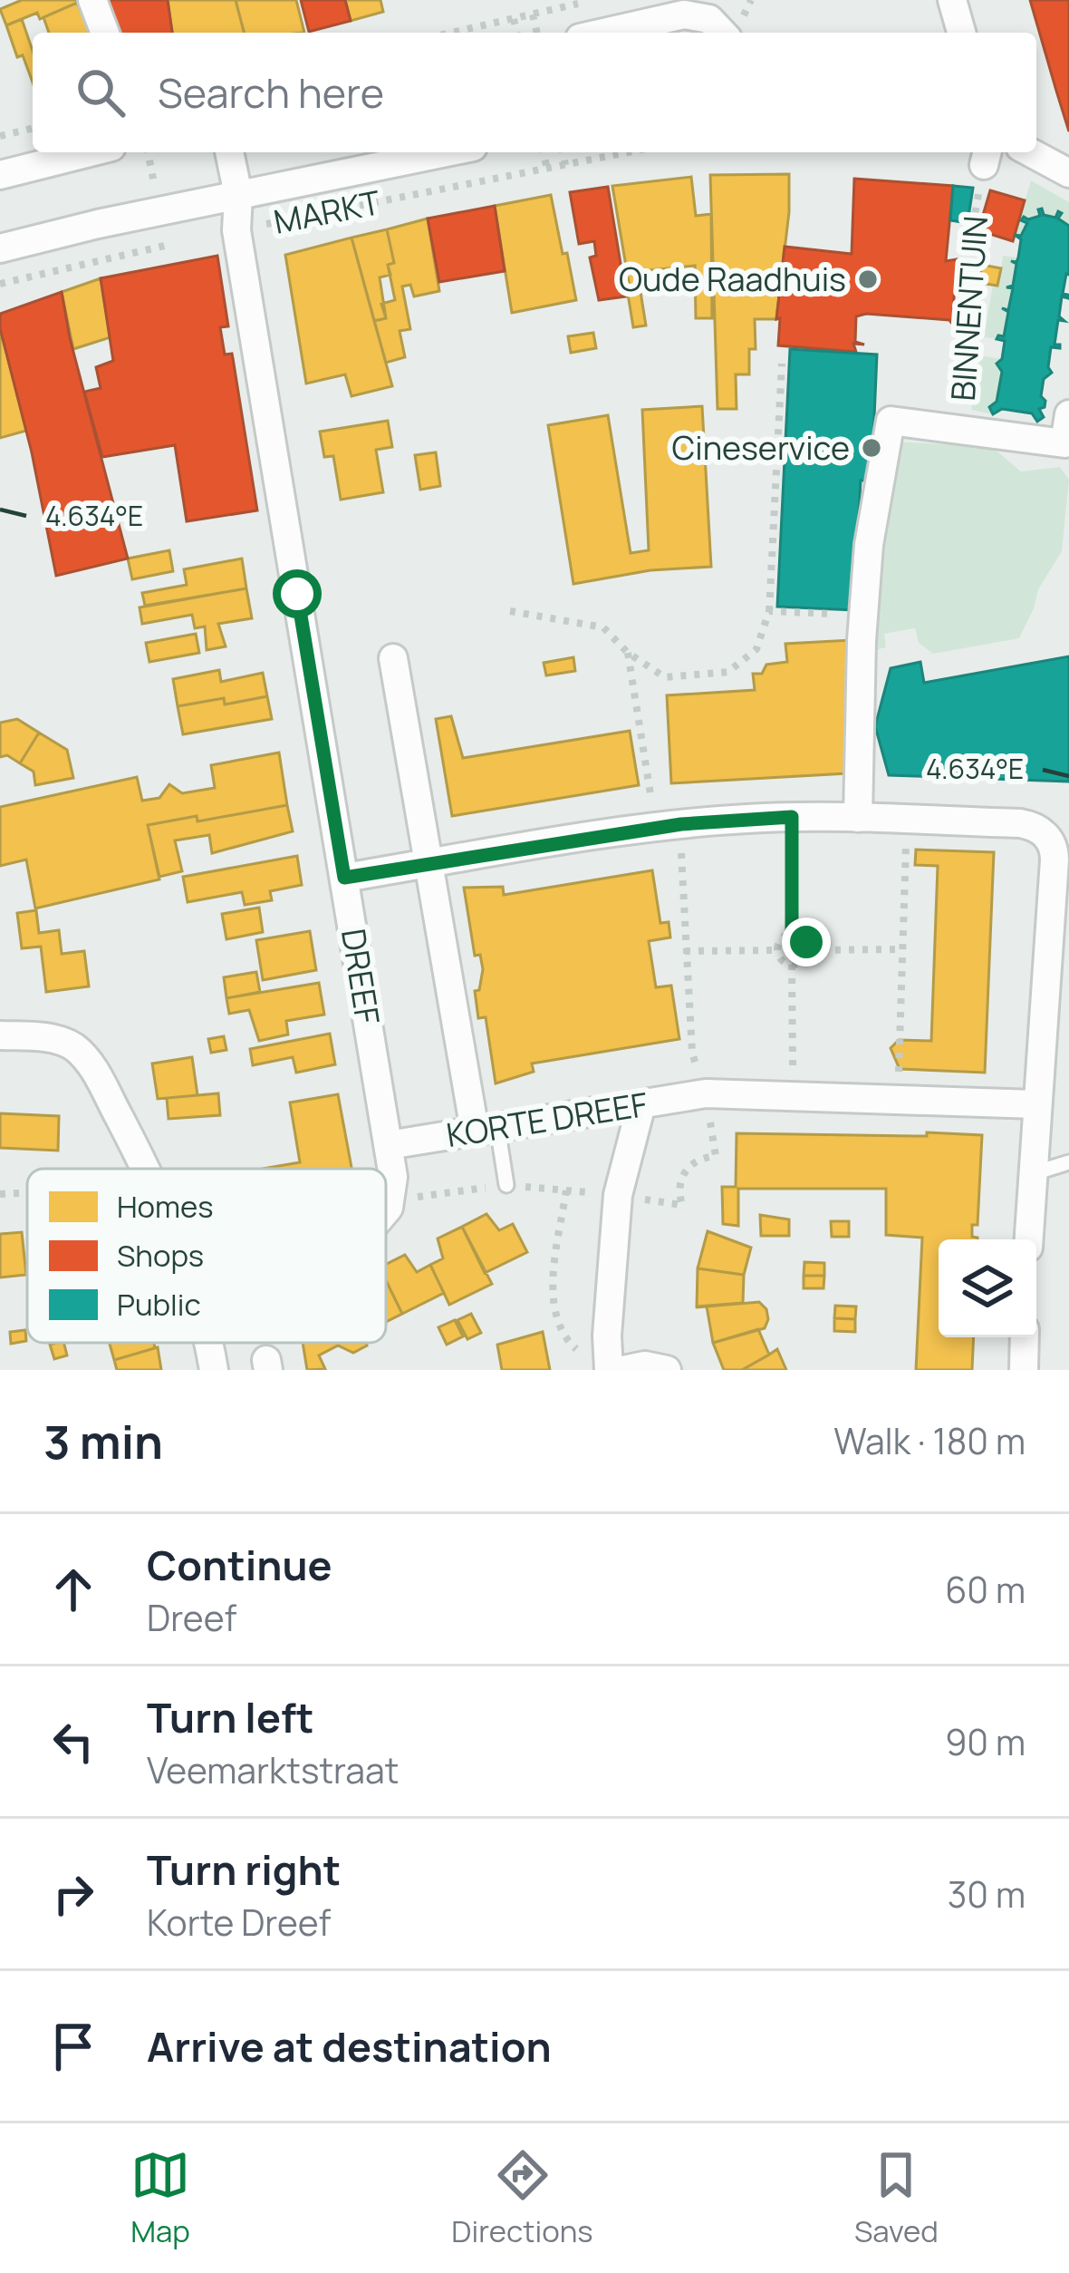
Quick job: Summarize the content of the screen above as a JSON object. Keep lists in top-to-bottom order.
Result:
{
  "streets": {
    "street": [
      "MARKT",
      "BINNENTUIN",
      "DREEF",
      "KORTE DREEF"
    ]
  },
  "crossings": [
    ["MARKT", "DREEF"],
    ["DREEF", "KORTE DREEF"]
  ],
  "places": ["Oude Raadhuis", "Cineservice"],
  "legend": ["Homes", "Shops", "Public"],
  "page": {
    "search": "Search here",
    "heading": ["3 min", "Walk · 180 m"],
    "list": [
      ["Continue", "Dreef", "60 m"],
      ["Turn left", "Veemarktstraat", "90 m"],
      ["Turn right", "Korte Dreef", "30 m"],
      "Arrive at destination"
    ],
    "nav": ["Map", "Directions", "Saved"]
  },
  "coordinates": ["4.634°E"]
}
